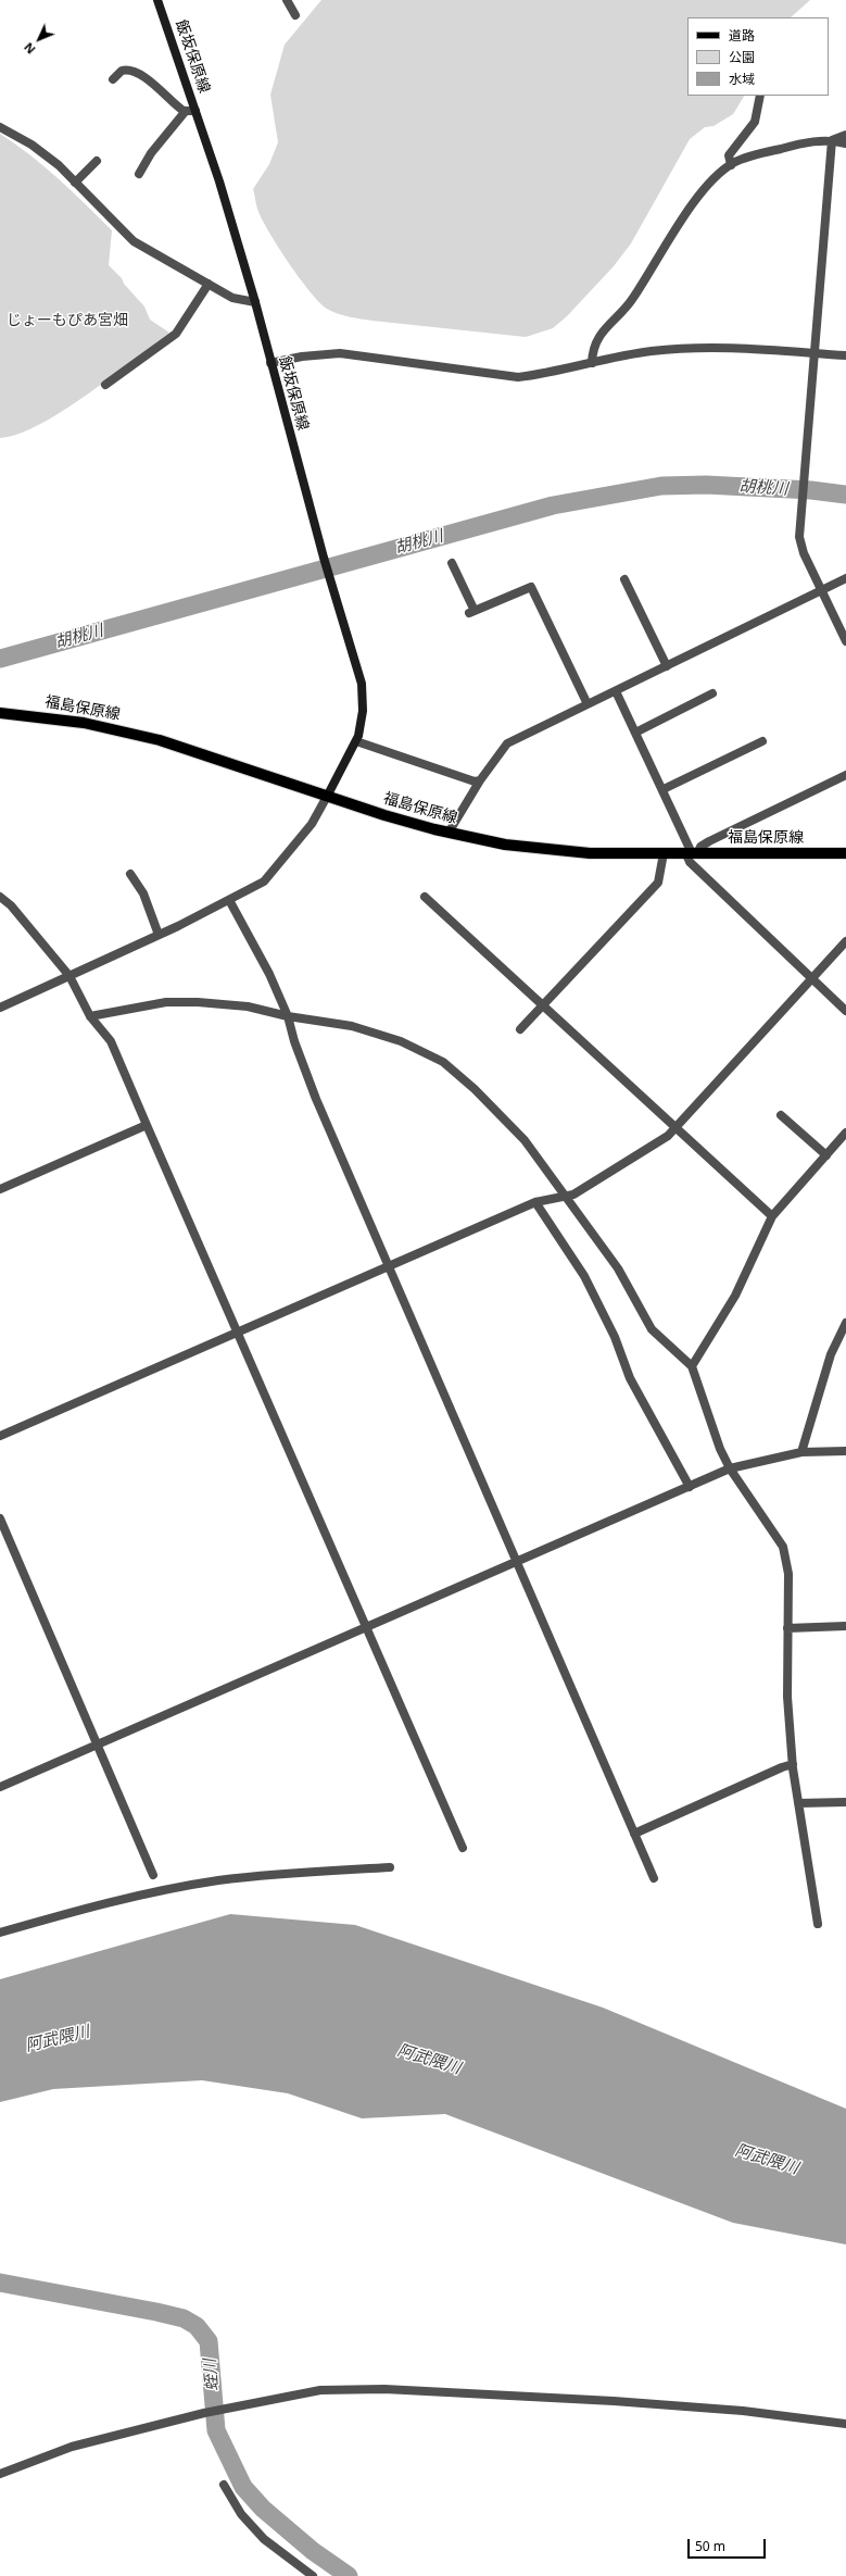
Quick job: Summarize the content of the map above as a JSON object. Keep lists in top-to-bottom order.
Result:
{
  "streets": {
    "main road": ["飯坂保原線", "福島保原線"]
  },
  "crossings": [
    ["飯坂保原線", "福島保原線"]
  ],
  "water": ["胡桃川", "阿武隈川", "蛭川"],
  "parks": ["じょーもぴあ宮畑"],
  "legend": ["道路", "公園", "水域"],
  "scale_bar": "50 m",
  "north": "bottom left"
}
